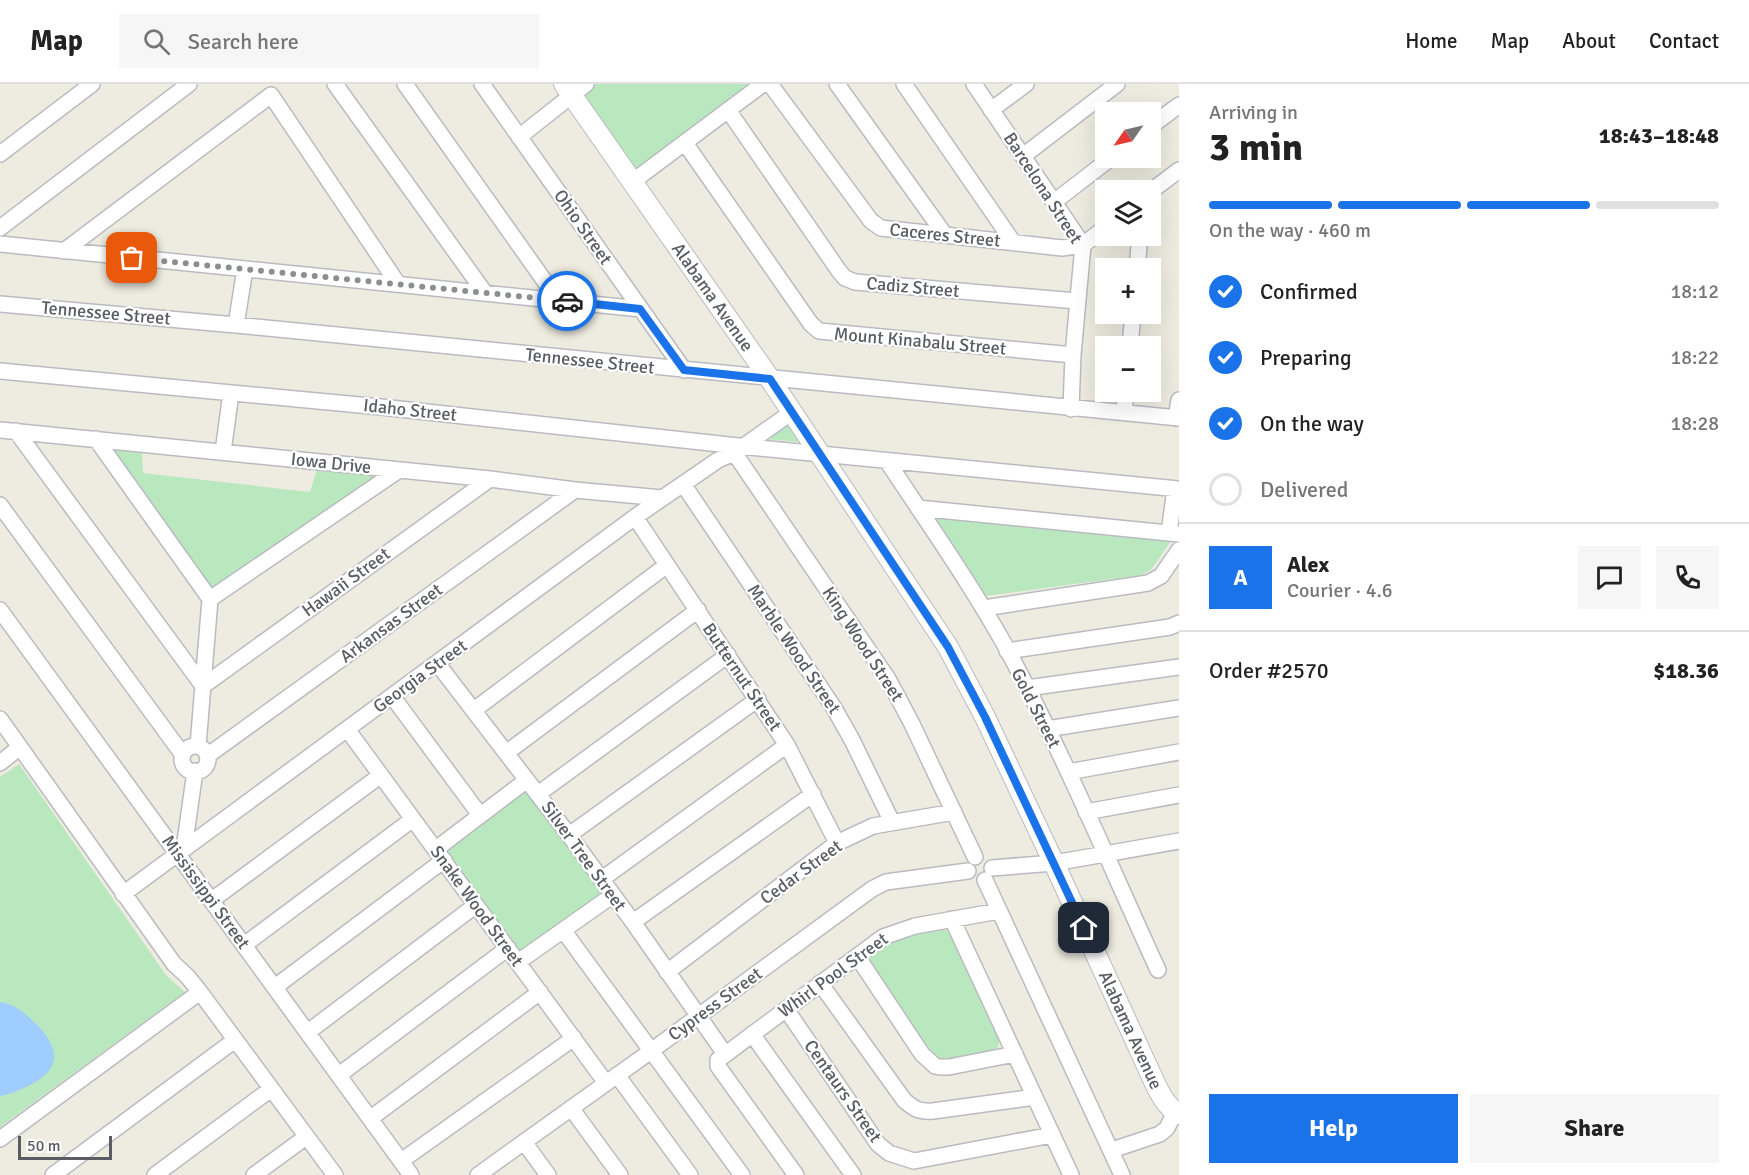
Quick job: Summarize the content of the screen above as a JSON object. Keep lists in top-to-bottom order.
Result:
{
  "streets": {
    "street": [
      "Barcelona Street",
      "Ohio Street",
      "Caceres Street",
      "Cadiz Street",
      "Alabama Avenue",
      "Tennessee Street",
      "Mount Kinabalu Street",
      "Idaho Street",
      "Iowa Drive",
      "Hawaii Street",
      "Arkansas Street",
      "King Wood Street",
      "Marble Wood Street",
      "Georgia Street",
      "Butternut Street",
      "Gold Street",
      "Silver Tree Street",
      "Cedar Street",
      "Mississippi Street",
      "Snake Wood Street",
      "Whirl Pool Street",
      "Cypress Street",
      "Centaurs Street"
    ]
  },
  "crossings": [
    ["Barcelona Street", "Caceres Street"],
    ["Barcelona Street", "Cadiz Street"],
    ["Barcelona Street", "Tennessee Street"],
    ["Barcelona Street", "Mount Kinabalu Street"],
    ["Ohio Street", "Tennessee Street"],
    ["Alabama Avenue", "Tennessee Street"],
    ["Alabama Avenue", "Idaho Street"],
    ["Alabama Avenue", "Georgia Street"],
    ["Idaho Street", "King Wood Street"],
    ["Idaho Street", "Georgia Street"],
    ["Idaho Street", "Gold Street"],
    ["Iowa Drive", "Hawaii Street"],
    ["Iowa Drive", "Arkansas Street"],
    ["Iowa Drive", "Georgia Street"],
    ["King Wood Street", "Georgia Street"],
    ["King Wood Street", "Cedar Street"],
    ["King Wood Street", "Cypress Street"],
    ["Marble Wood Street", "Georgia Street"],
    ["Marble Wood Street", "Cedar Street"],
    ["Georgia Street", "Butternut Street"],
    ["Georgia Street", "Silver Tree Street"],
    ["Georgia Street", "Mississippi Street"],
    ["Georgia Street", "Snake Wood Street"],
    ["Butternut Street", "Cedar Street"],
    ["Silver Tree Street", "Cedar Street"],
    ["Silver Tree Street", "Whirl Pool Street"],
    ["Silver Tree Street", "Cypress Street"],
    ["Snake Wood Street", "Cypress Street"],
    ["Whirl Pool Street", "Centaurs Street"]
  ],
  "scale_bar": "50 m",
  "north": "bottom left",
  "page": {
    "header": "Map",
    "search": "Search here",
    "nav": [
      "Home",
      "Map",
      "About",
      "Contact"
    ],
    "heading": ["3 min", "Arriving in", "18:43–18:48"],
    "panel": [
      "Alex",
      "Courier · 4.6",
      "Order #2570",
      "$18.36"
    ],
    "map_buttons": ["+", "−"],
    "bar": "On the way · 460 m",
    "list": [
      ["Confirmed", "18:12"],
      ["Preparing", "18:22"],
      ["On the way", "18:28"],
      "Delivered"
    ],
    "round": "A",
    "buttons": ["Help", "Share"],
    "scale": "50 m"
  }
}
